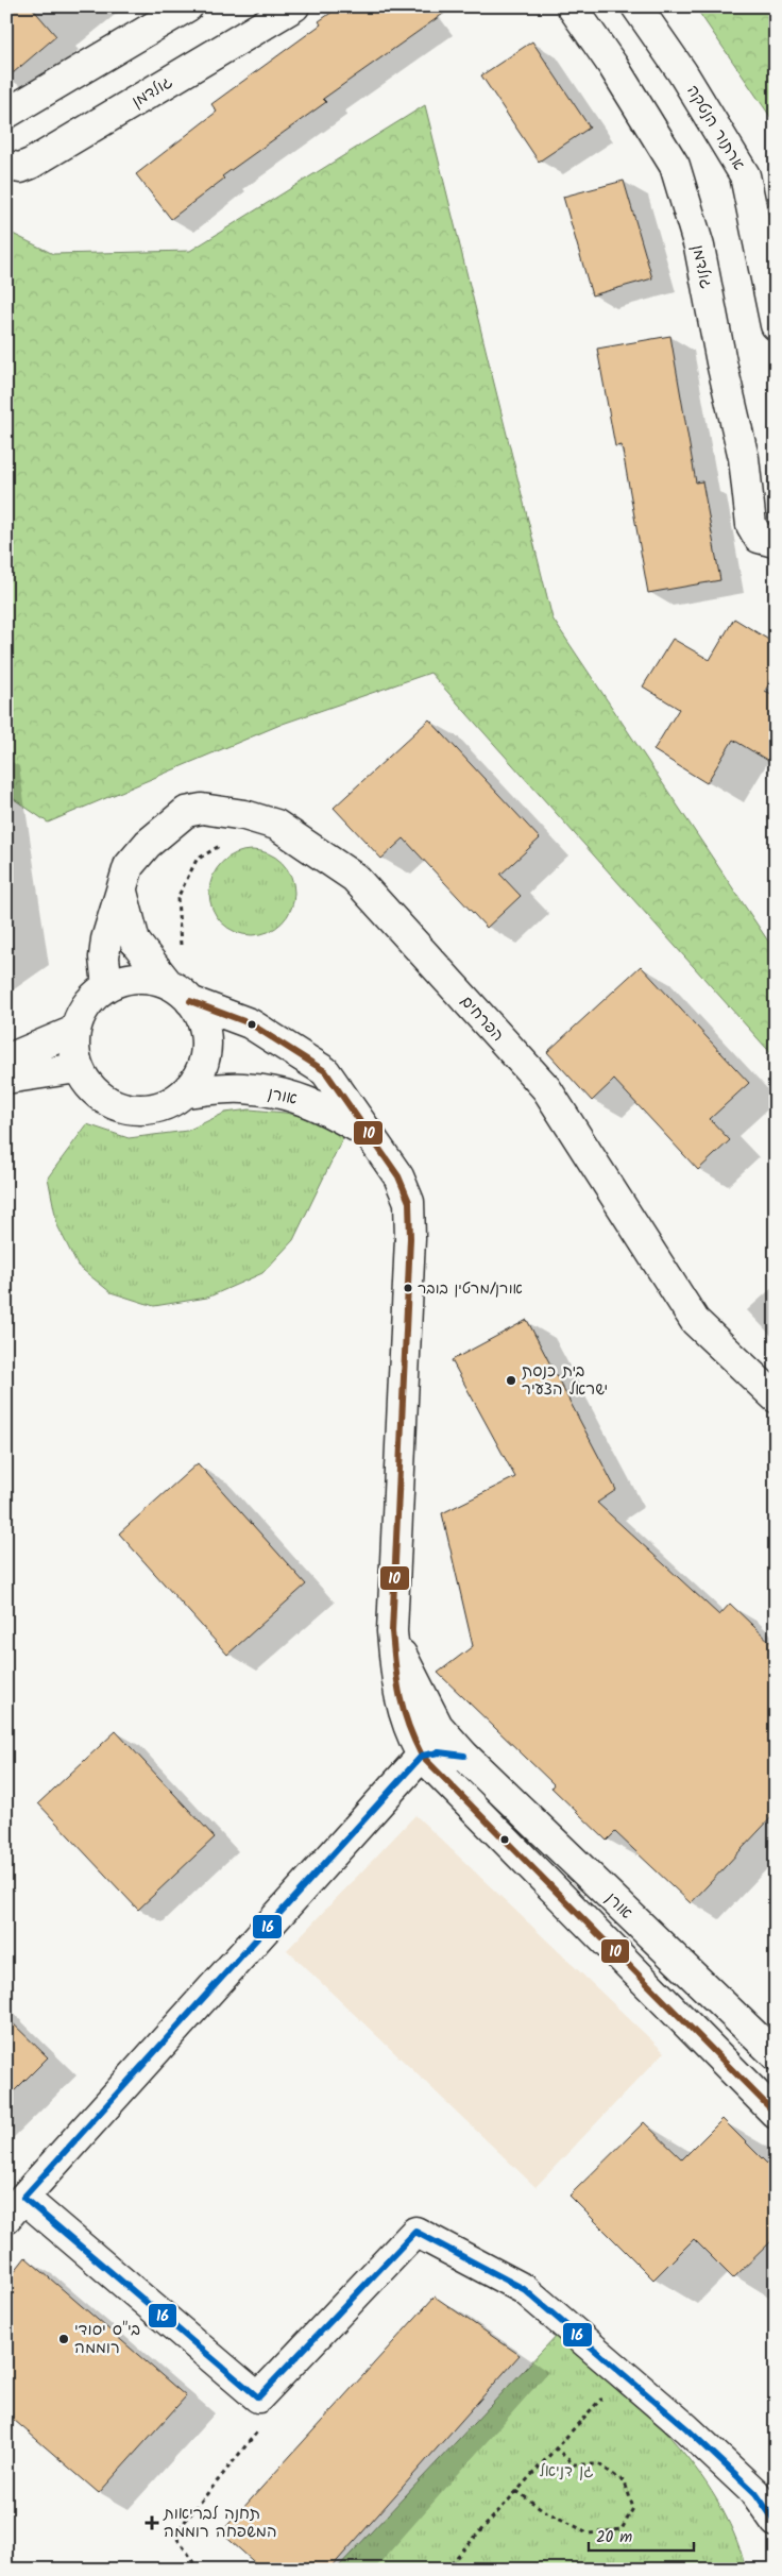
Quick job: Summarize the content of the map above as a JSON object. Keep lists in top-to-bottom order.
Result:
{
  "streets": {
    "street": [
      "גולדמן",
      "ארתור הנטקה",
      "הפרחים",
      "אורן"
    ]
  },
  "crossings": [
    ["הפרחים", "אורן"]
  ],
  "parks": ["גן דניאל"],
  "places": {
    "other": ["אורן/מרטין בובר", "בית כנסת ישראל הצעיר", "בי\"ס יסודי רוממה"],
    "health": ["תחנה לבריאות המשפחה רוממה"]
  },
  "lines": ["transit line 10", "transit line 16"],
  "scale_bar": "20 m"
}
